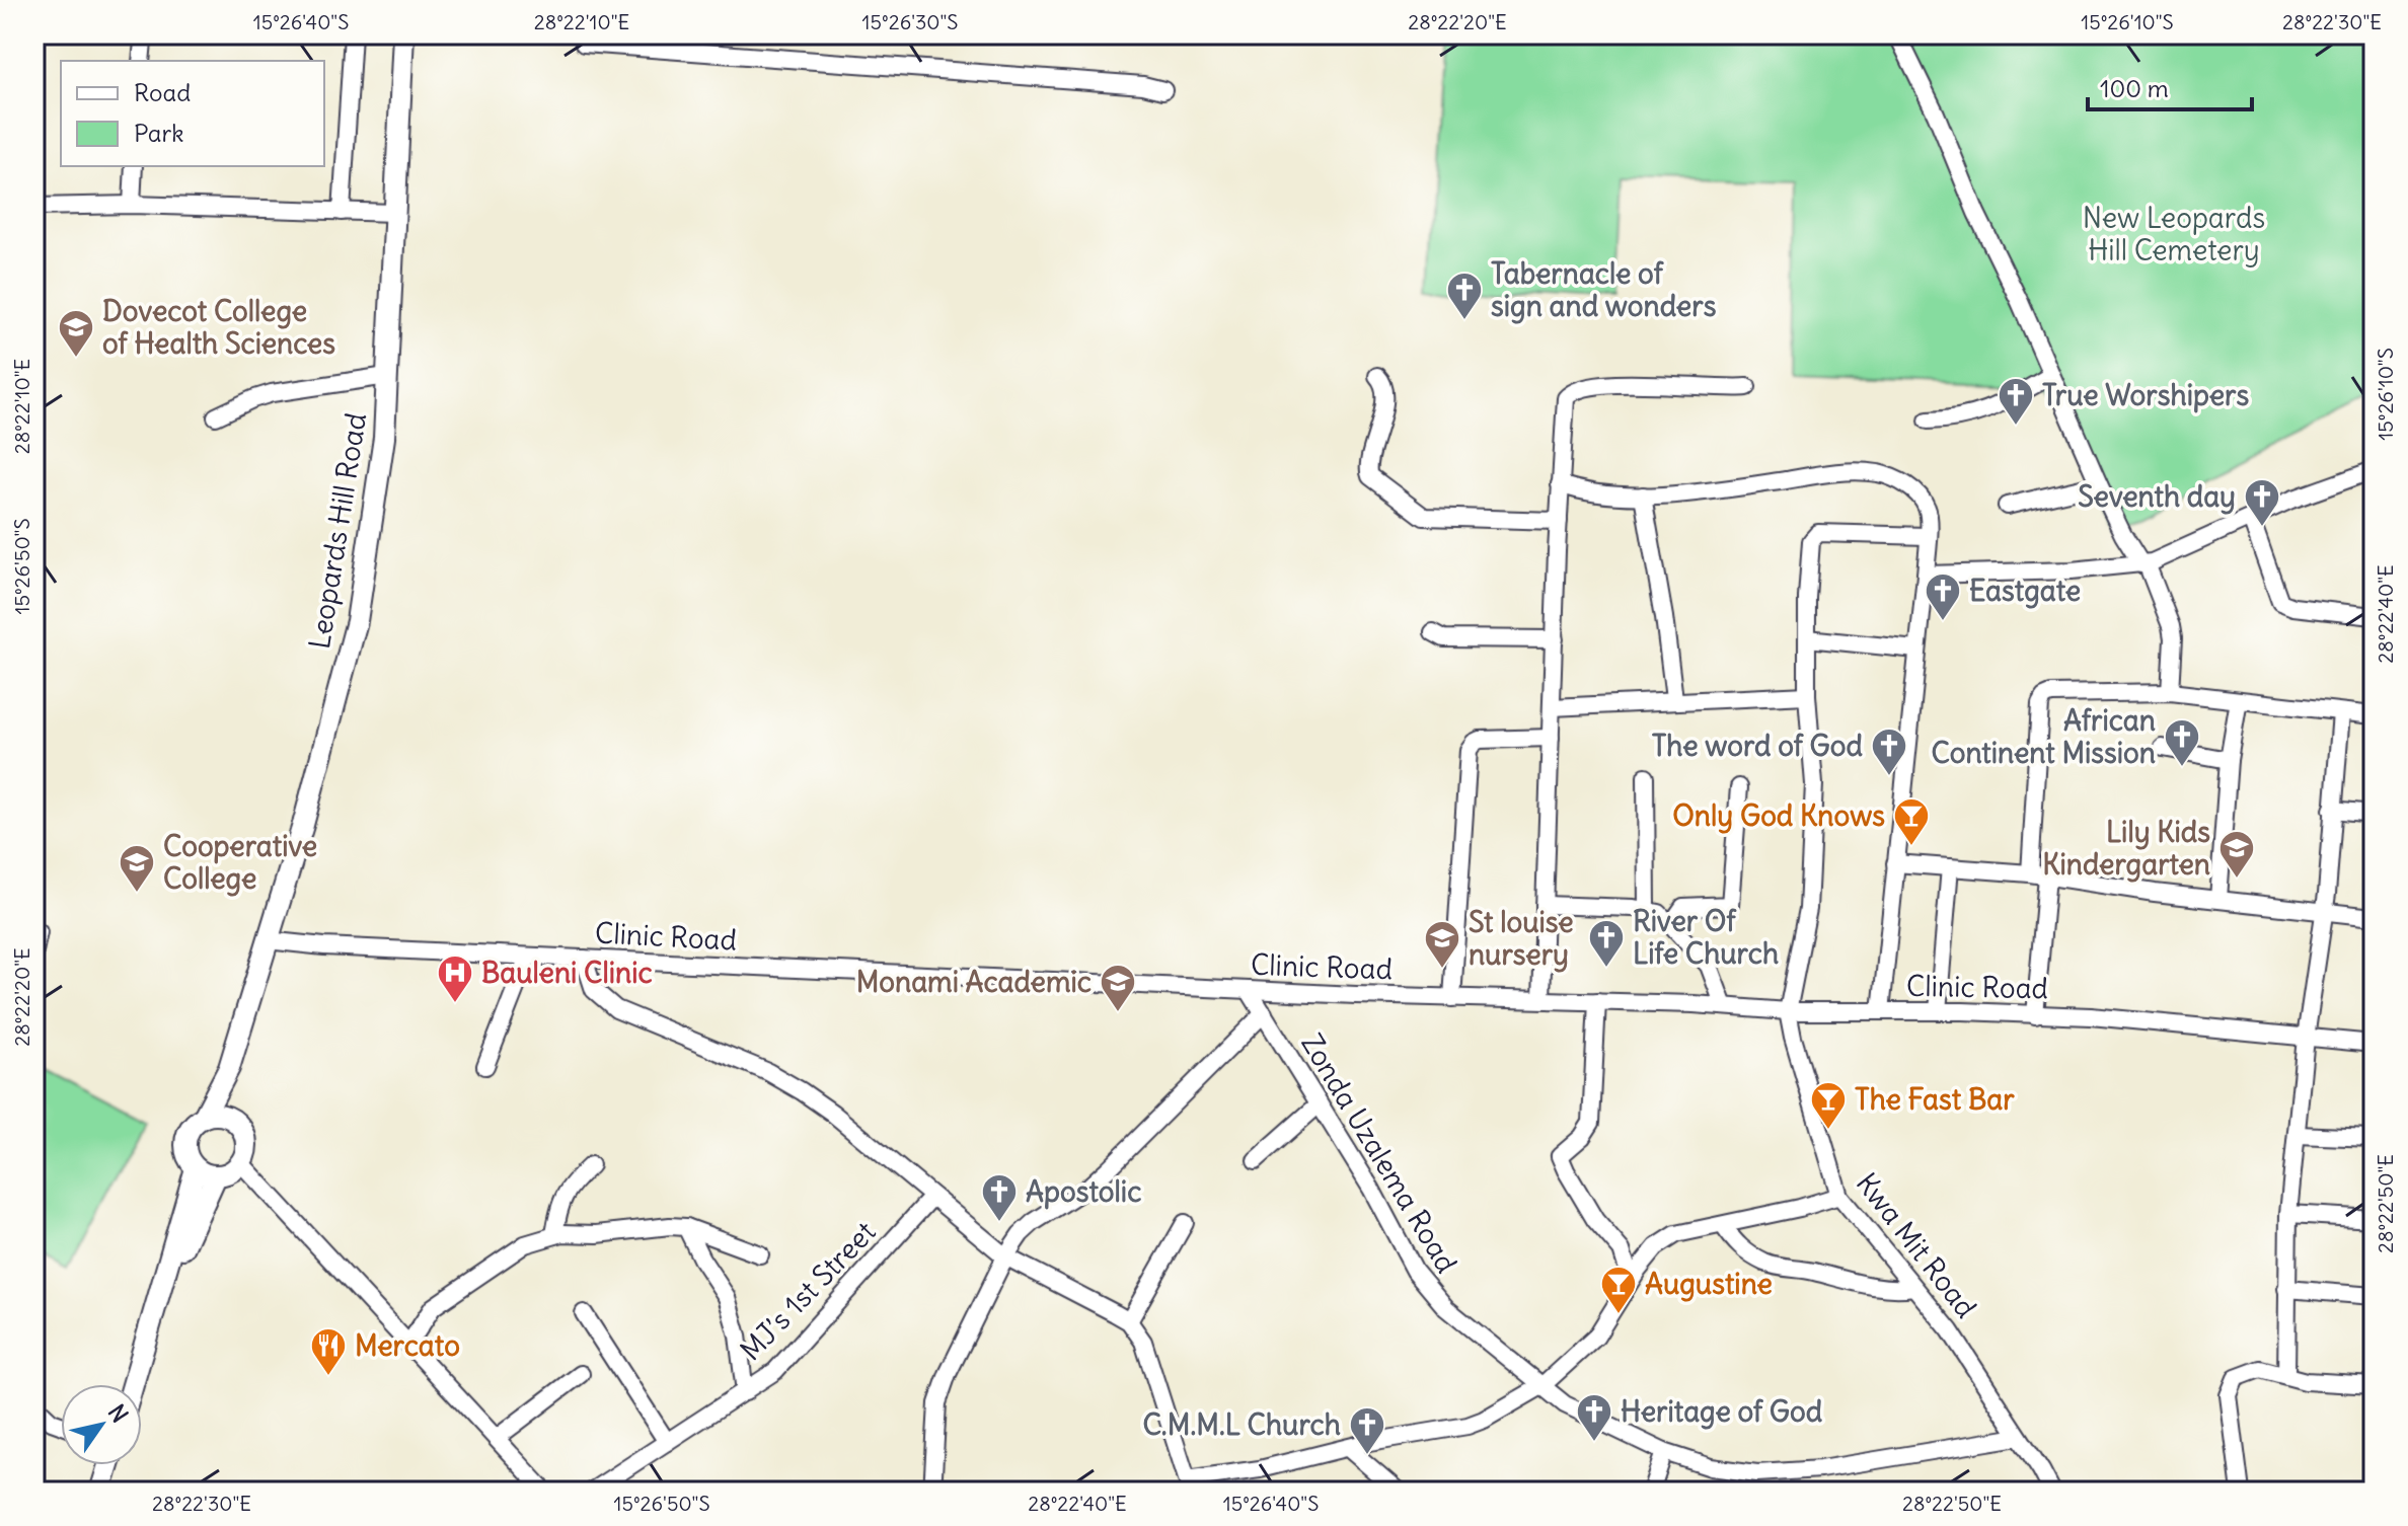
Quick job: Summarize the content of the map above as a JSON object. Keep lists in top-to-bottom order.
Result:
{
  "streets": {
    "main road": ["Leopards Hill Road"],
    "street": [
      "Clinic Road",
      "Zonda Uzalema Road",
      "Kwa Mit Road",
      "MJ’s 1st Street"
    ]
  },
  "crossings": [
    ["Leopards Hill Road", "Clinic Road"],
    ["Clinic Road", "Zonda Uzalema Road"],
    ["Clinic Road", "Kwa Mit Road"],
    ["Zonda Uzalema Road", "Kwa Mit Road"]
  ],
  "parks": ["New Leopards Hill Cemetery"],
  "places": {
    "church": [
      "Tabernacle of sign and wonders",
      "True Worshipers",
      "Seventh day",
      "Eastgate",
      "African Continent Mission",
      "The word of God",
      "River Of Life Church",
      "Apostolic",
      "Heritage of God",
      "C.M.M.L Church"
    ],
    "school or university": [
      "Dovecot College of Health Sciences",
      "Lily Kids Kindergarten",
      "Cooperative College",
      "St louise nursery",
      "Monami Academic"
    ],
    "bar": ["Only God Knows", "The Fast Bar", "Augustine"],
    "hospital": ["Bauleni Clinic"],
    "restaurant": ["Mercato"]
  },
  "legend": ["Road", "Park"],
  "scale_bar": "100 m",
  "north": "top right",
  "coordinates": [
    "15°26'40\"S",
    "28°22'10\"E",
    "15°26'30\"S",
    "28°22'20\"E",
    "15°26'10\"S",
    "28°22'30\"E",
    "15°26'50\"S",
    "28°22'40\"E",
    "28°22'50\"E"
  ]
}
